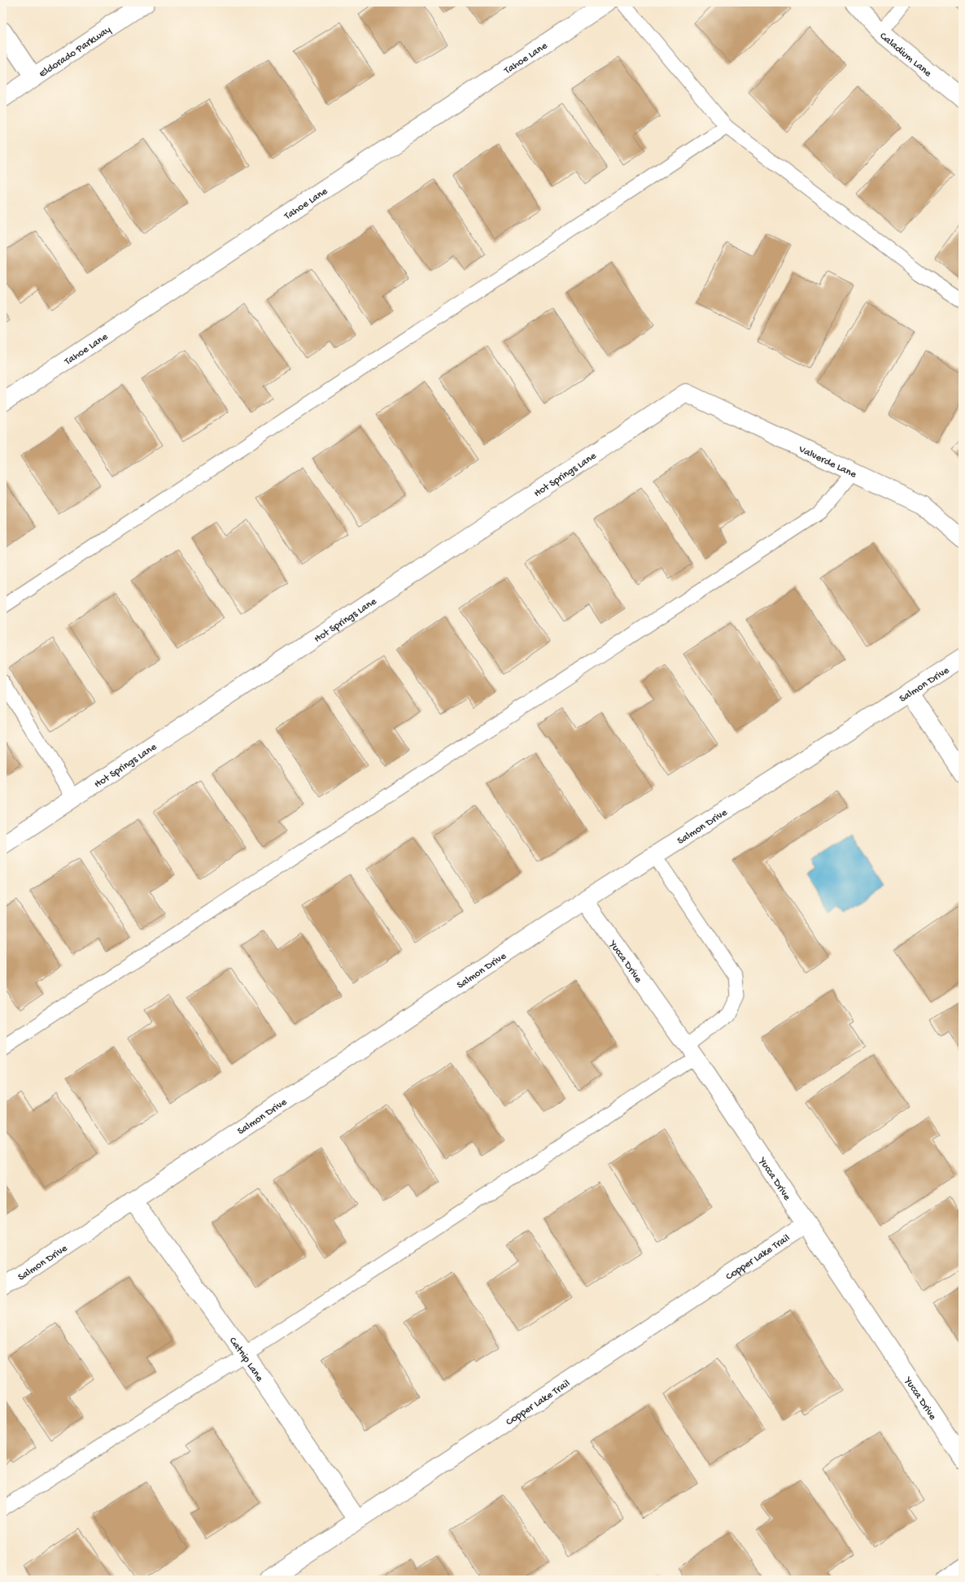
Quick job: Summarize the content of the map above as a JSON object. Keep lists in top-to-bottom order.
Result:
{
  "streets": {
    "street": [
      "Eldorado Parkway",
      "Caladium Lane",
      "Tahoe Lane",
      "Valverde Lane",
      "Hot Springs Lane",
      "Salmon Drive",
      "Yucca Drive",
      "Copper Lake Trail",
      "Catnip Lane"
    ]
  },
  "crossings": [
    ["Valverde Lane", "Hot Springs Lane"],
    ["Salmon Drive", "Yucca Drive"],
    ["Salmon Drive", "Catnip Lane"],
    ["Yucca Drive", "Copper Lake Trail"],
    ["Copper Lake Trail", "Catnip Lane"]
  ]
}
